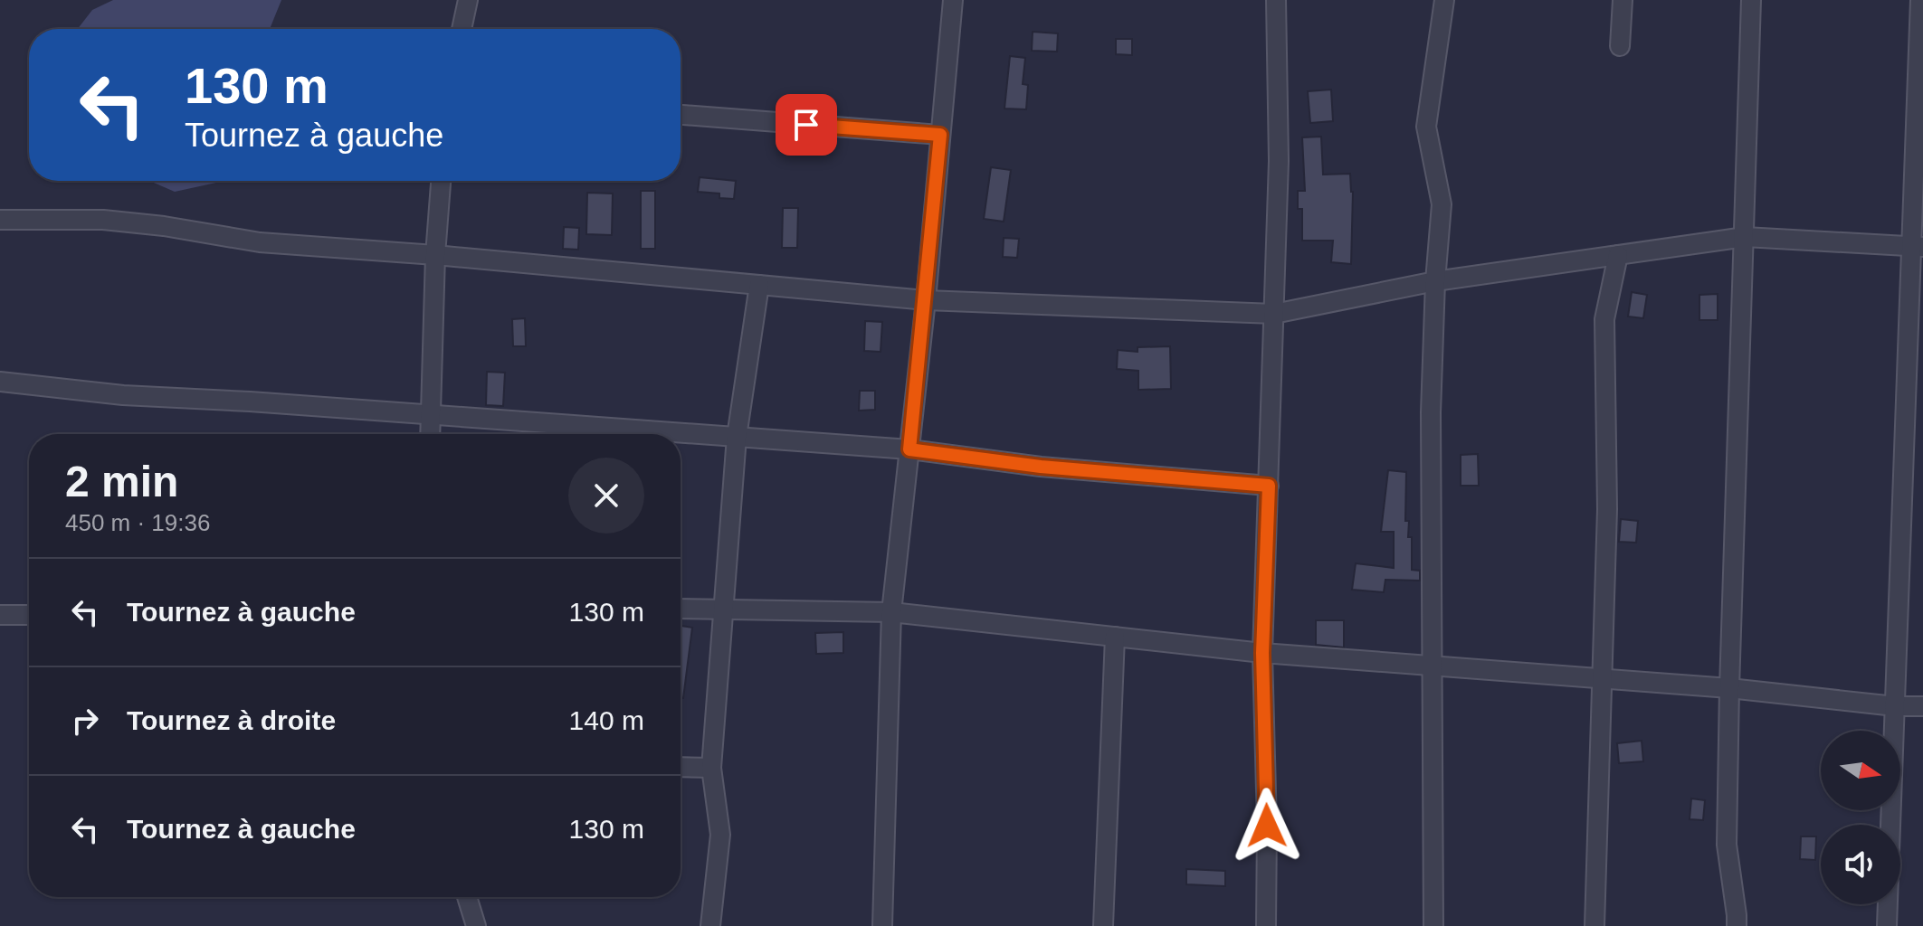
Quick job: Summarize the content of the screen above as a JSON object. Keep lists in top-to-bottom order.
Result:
{
  "north": "right",
  "page": {
    "turn": ["130 m", "Tournez à gauche"],
    "heading": ["2 min", "450 m · 19:36"],
    "list": [
      {
        "name": "Tournez à gauche",
        "value": "130 m"
      },
      {
        "name": "Tournez à droite",
        "value": "140 m"
      },
      {
        "name": "Tournez à gauche",
        "value": "130 m"
      }
    ]
  }
}
